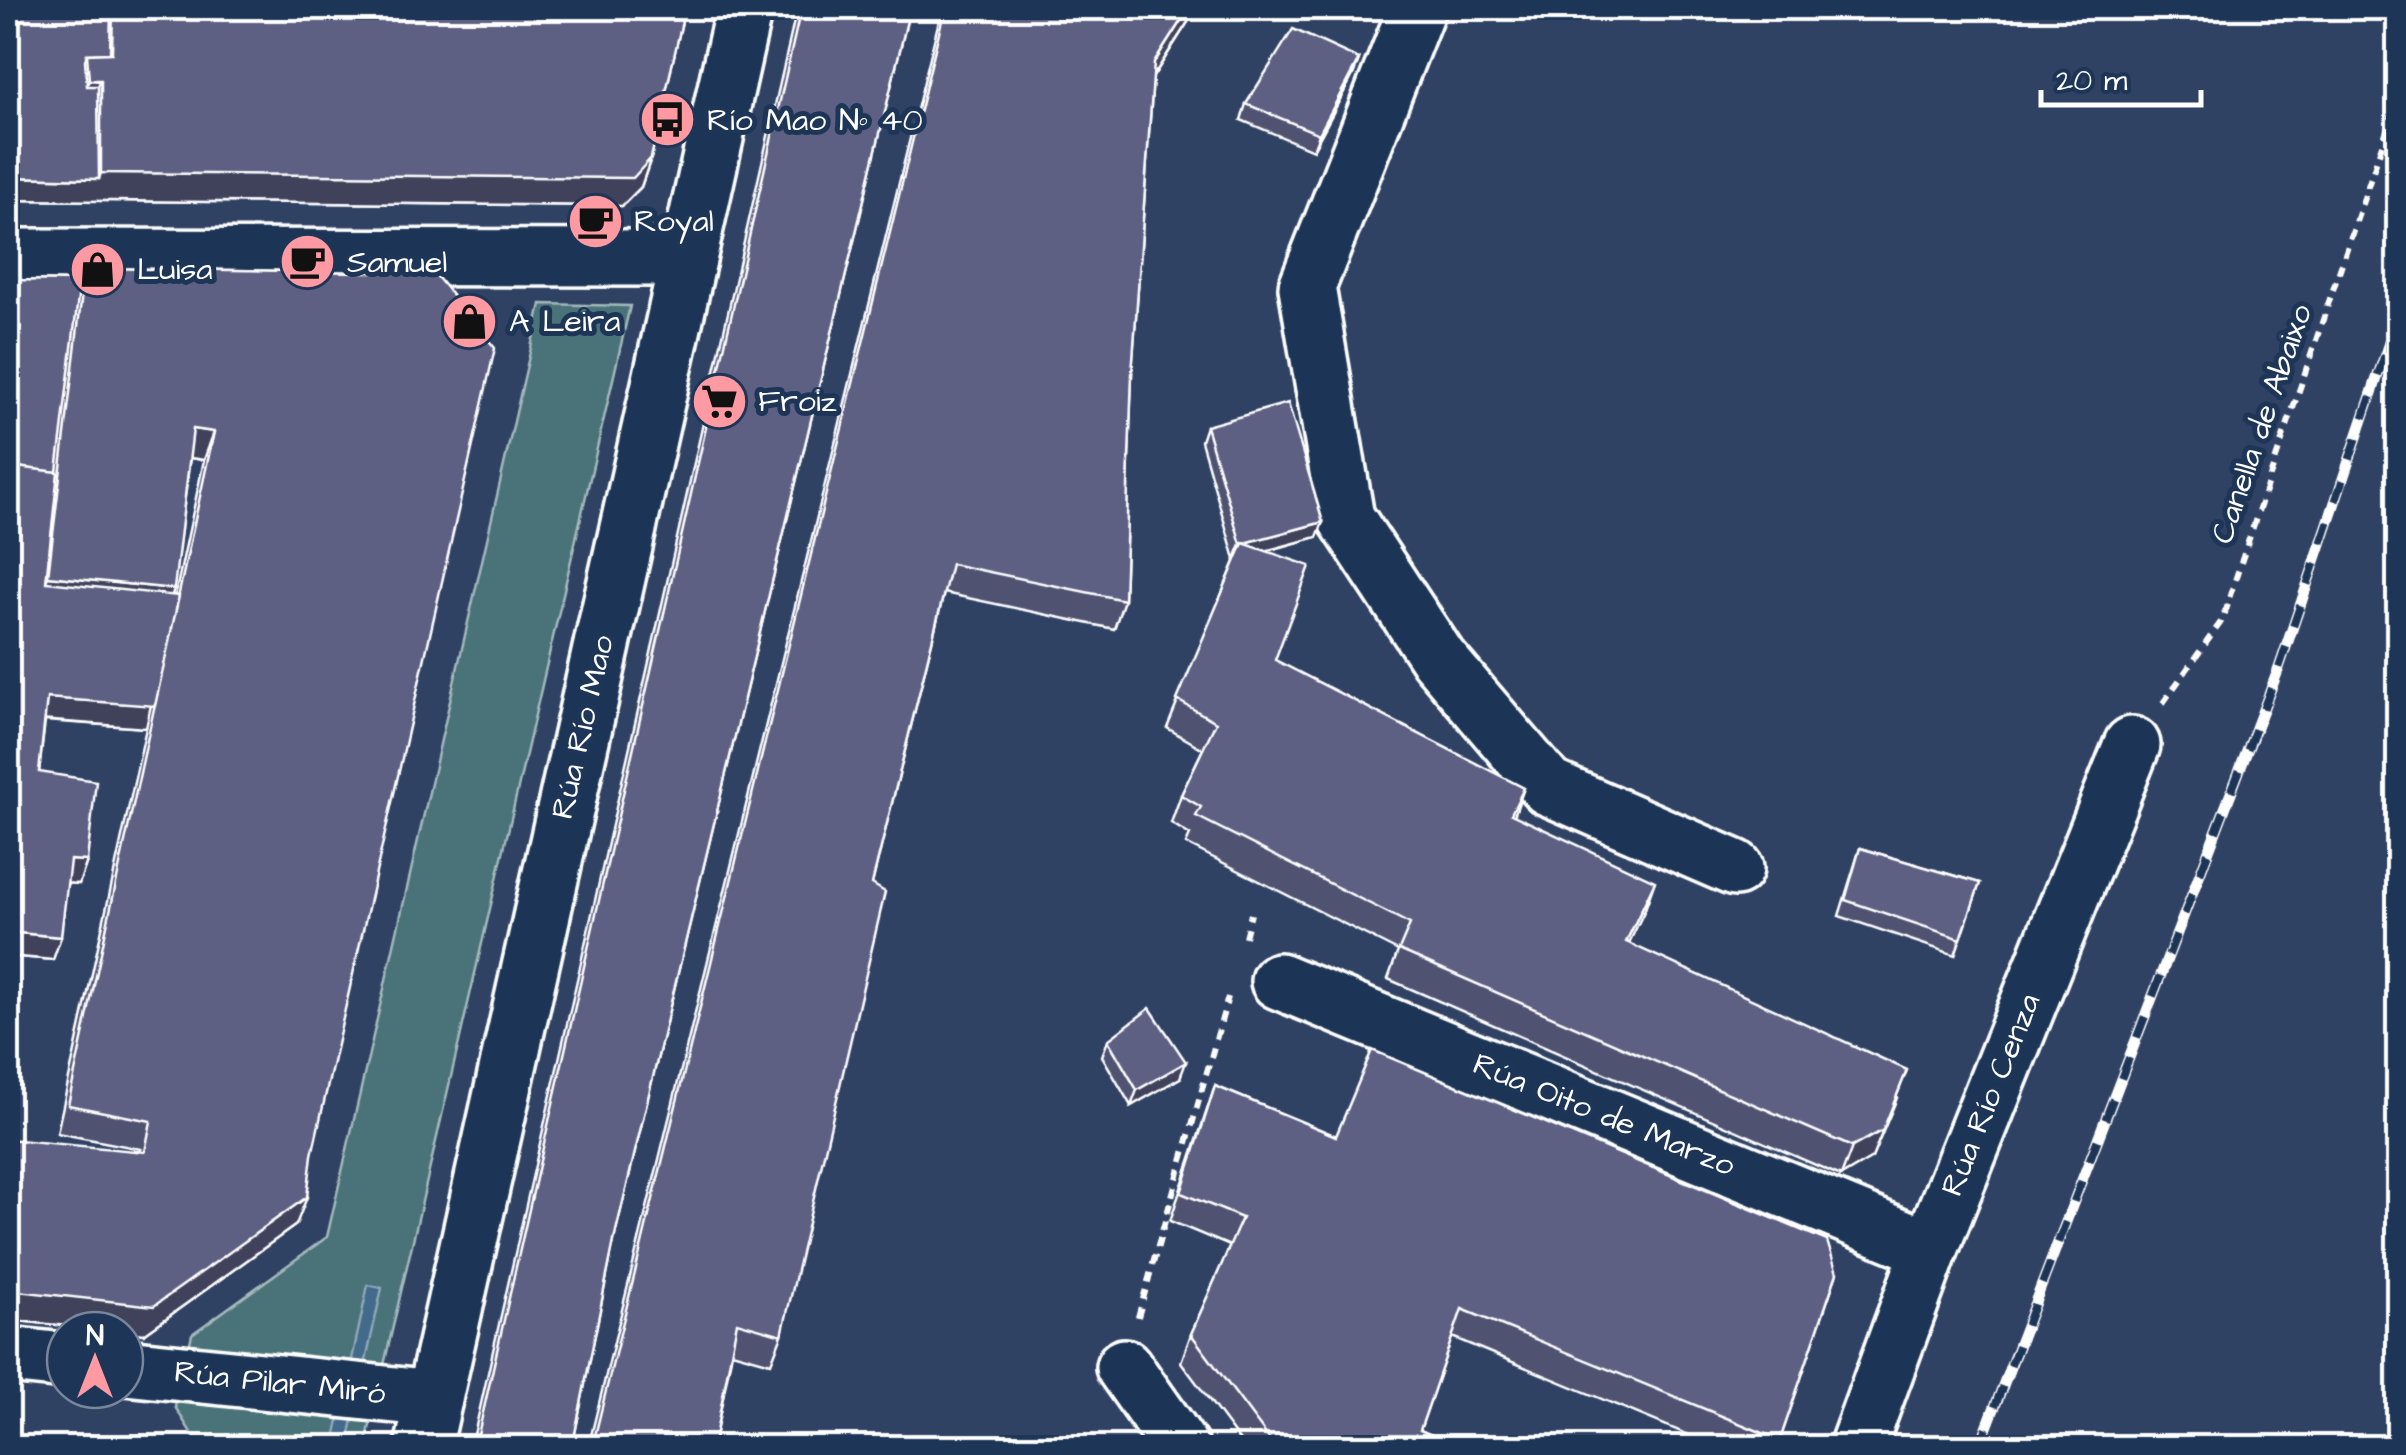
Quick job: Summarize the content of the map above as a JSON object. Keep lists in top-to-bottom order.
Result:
{
  "streets": {
    "street": [
      "Rúa Río Mao",
      "Rúa Río Cenza",
      "Rúa Oito de Marzo",
      "Rúa Pilar Miró"
    ],
    "path": ["Canella de Abaixo"]
  },
  "crossings": [
    ["Canella de Abaixo", "Rúa Río Cenza"],
    ["Rúa Río Mao", "Rúa Pilar Miró"],
    ["Rúa Río Cenza", "Rúa Oito de Marzo"]
  ],
  "places": {
    "bus stop": ["Río Mao Nº 40"],
    "cafe": ["Royal", "Samuel"],
    "shop": ["Luisa", "A Leira"],
    "supermarket": ["Froiz"]
  },
  "scale_bar": "20 m",
  "north": "top"
}
